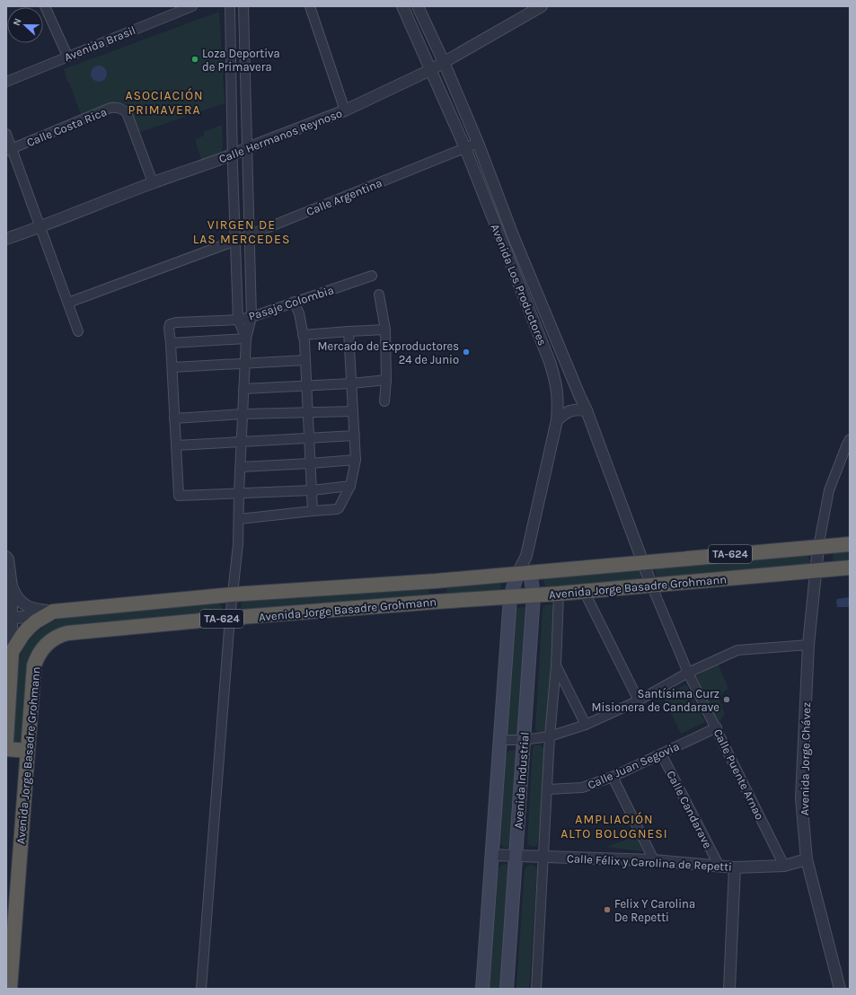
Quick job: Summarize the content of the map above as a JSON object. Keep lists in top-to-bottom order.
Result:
{
  "streets": {
    "highway": ["TA-624", "Avenida Jorge Basadre Grohmann"],
    "main road": ["Avenida Industrial"],
    "street": [
      "Avenida Brasil",
      "Calle Costa Rica",
      "Calle Hermanos Reynoso",
      "Calle Argentina",
      "Avenida Los Productores",
      "Pasaje Colombia",
      "Avenida Jorge Chávez",
      "Calle Juan Segovia",
      "Calle Puente Arnao",
      "Calle Candarave",
      "Calle Félix y Carolina de Repetti"
    ]
  },
  "crossings": [
    ["Calle Costa Rica", "Calle Hermanos Reynoso"],
    ["Calle Hermanos Reynoso", "Avenida Los Productores"],
    ["Calle Argentina", "Avenida Los Productores"],
    ["Avenida Los Productores", "Avenida Jorge Basadre Grohmann"],
    ["Avenida Los Productores", "Calle Puente Arnao"],
    ["Avenida Los Productores", "Avenida Industrial"],
    ["Avenida Jorge Basadre Grohmann", "Avenida Jorge Chávez"],
    ["Avenida Jorge Basadre Grohmann", "Calle Puente Arnao"],
    ["Avenida Jorge Basadre Grohmann", "Avenida Industrial"],
    ["Avenida Jorge Chávez", "Calle Félix y Carolina de Repetti"],
    ["Calle Juan Segovia", "Calle Puente Arnao"],
    ["Calle Juan Segovia", "Calle Candarave"],
    ["Calle Puente Arnao", "Calle Félix y Carolina de Repetti"],
    ["Avenida Industrial", "Calle Félix y Carolina de Repetti"],
    ["Calle Candarave", "Calle Félix y Carolina de Repetti"]
  ],
  "districts": ["ASOCIACIÓN PRIMAVERA", "VIRGEN DE LAS MERCEDES", "AMPLIACIÓN ALTO BOLOGNESI"],
  "places": [
    "Loza Deportiva de Primavera",
    "Mercado de Exproductores 24 de Junio",
    "Santísima Curz Misionera de Candarave",
    "Felix Y Carolina De Repetti"
  ],
  "north": "left"
}
